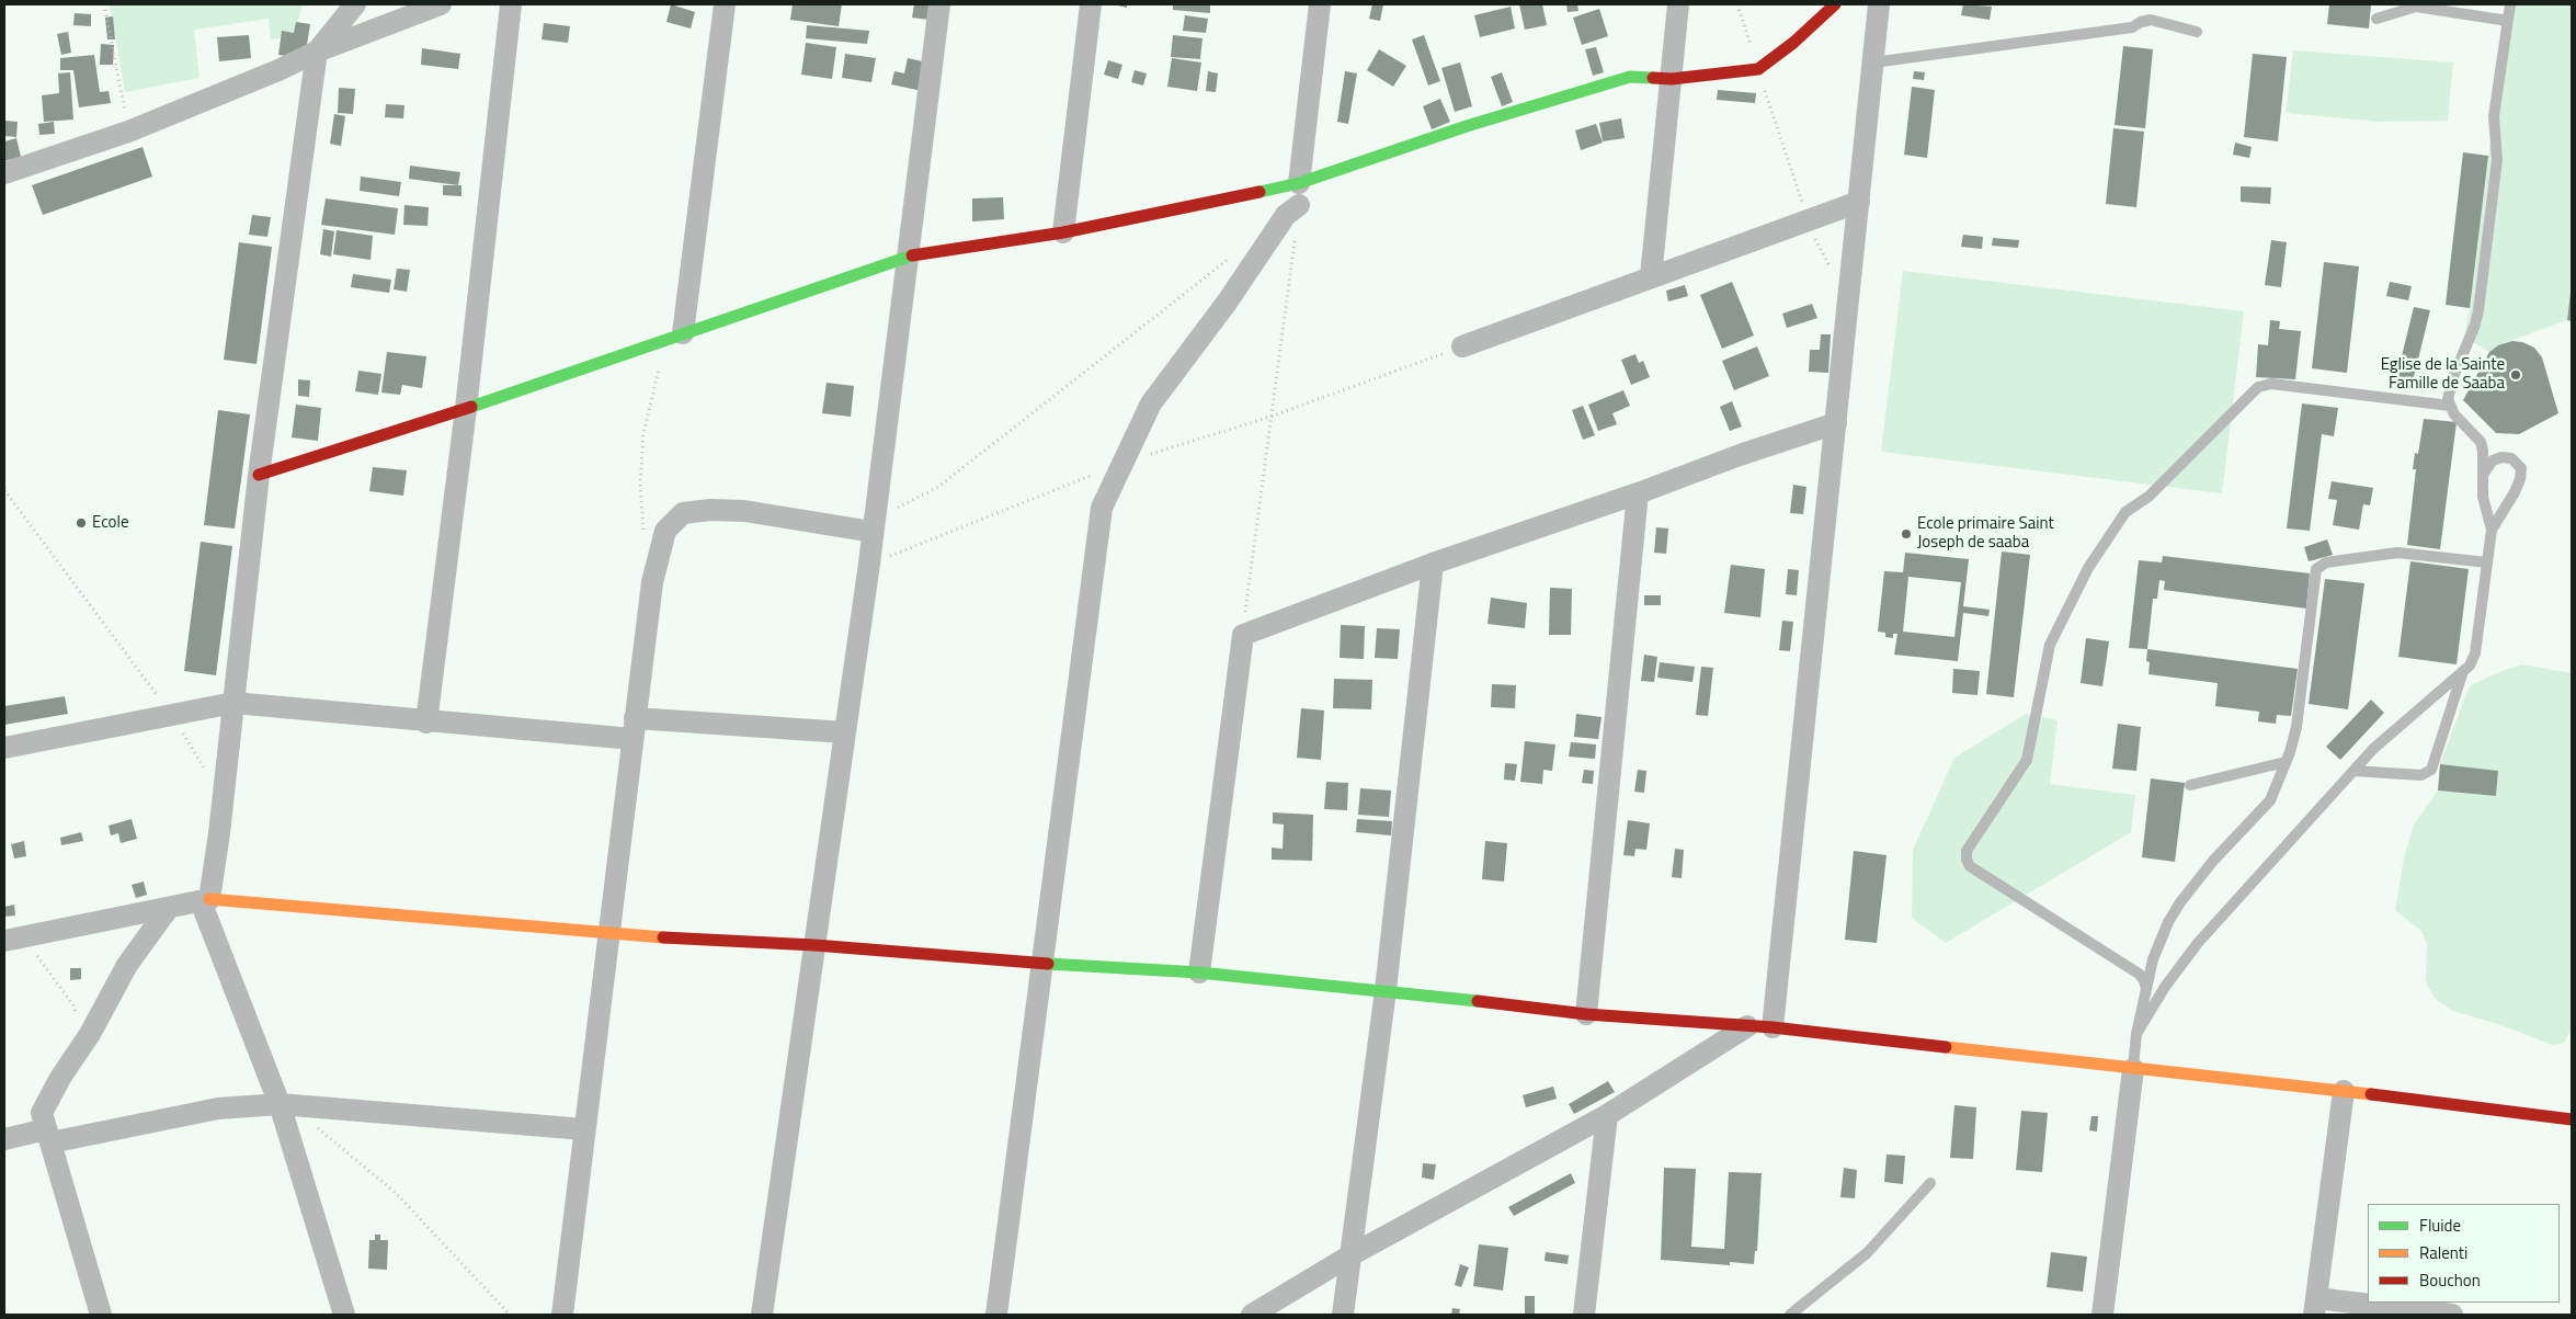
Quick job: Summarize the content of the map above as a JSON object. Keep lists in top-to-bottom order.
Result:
{
  "places": ["Eglise de la Sainte Famille de Saaba", "Ecole", "Ecole primaire Saint Joseph de saaba"],
  "legend": ["Fluide", "Ralenti", "Bouchon"]
}
